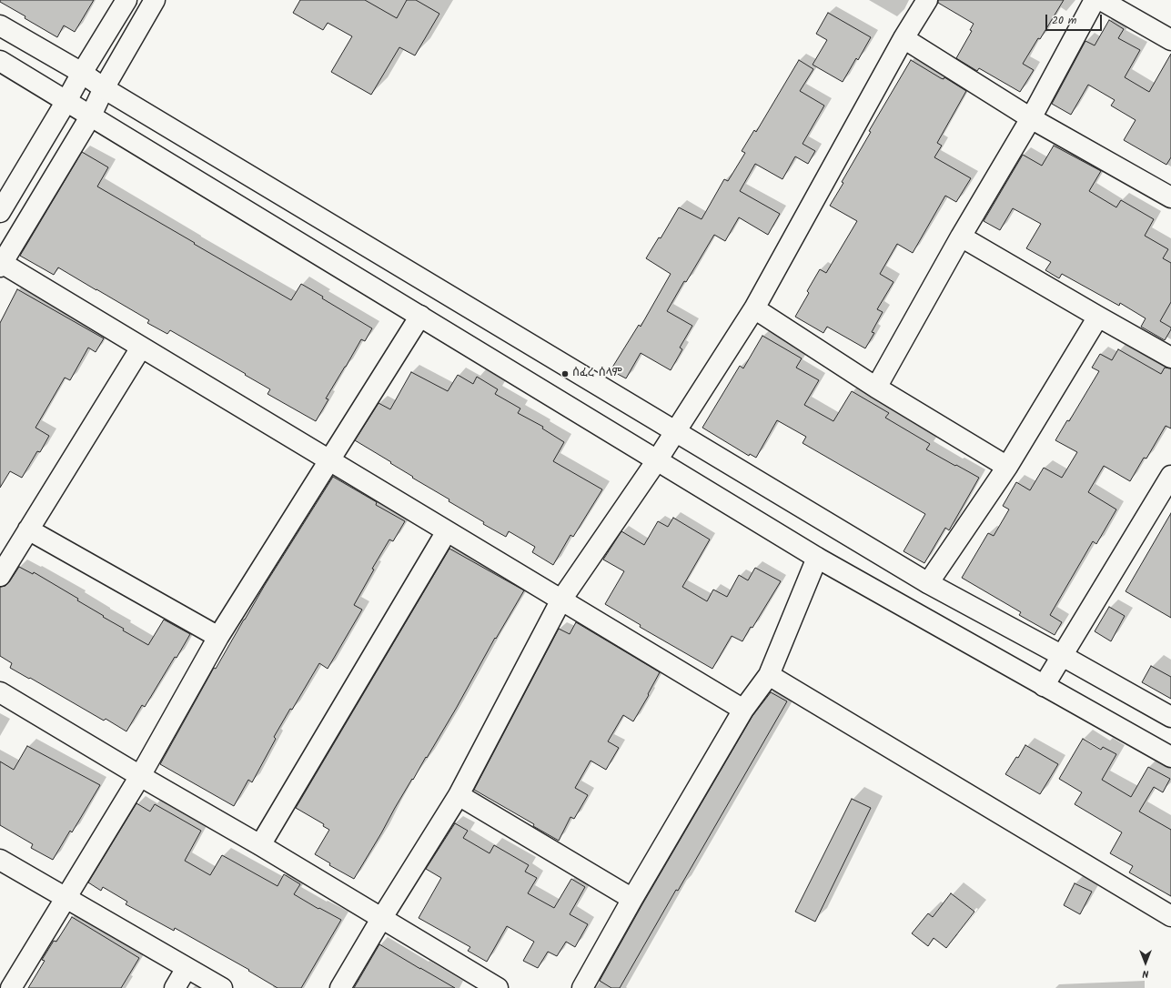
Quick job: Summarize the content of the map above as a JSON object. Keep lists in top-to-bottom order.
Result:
{
  "places": ["ሰፈረ ሰላም"],
  "scale_bar": "20 m",
  "north": "bottom"
}
